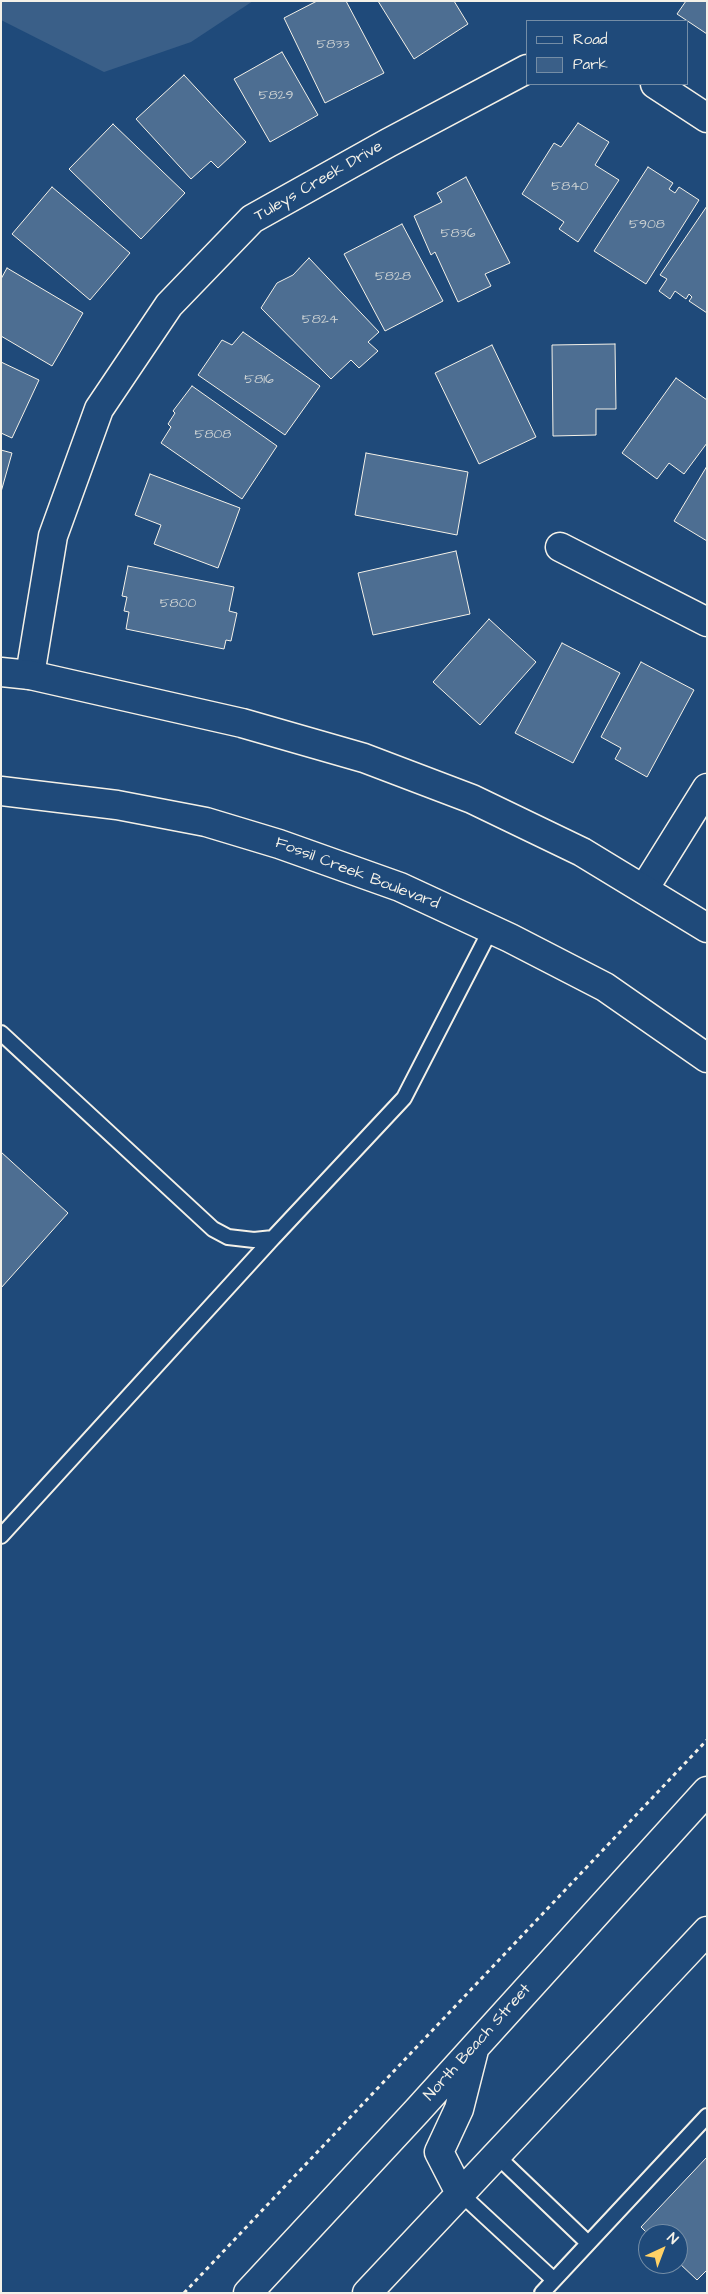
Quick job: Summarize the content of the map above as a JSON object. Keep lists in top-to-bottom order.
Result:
{
  "streets": {
    "main road": ["Tuleys Creek Drive", "Fossil Creek Boulevard", "North Beach Street"]
  },
  "house_numbers": [
    "5833",
    "5829",
    "5840",
    "5908",
    "5836",
    "5828",
    "5824",
    "5816",
    "5808",
    "5800"
  ],
  "legend": ["Road", "Park"],
  "north": "top right"
}
